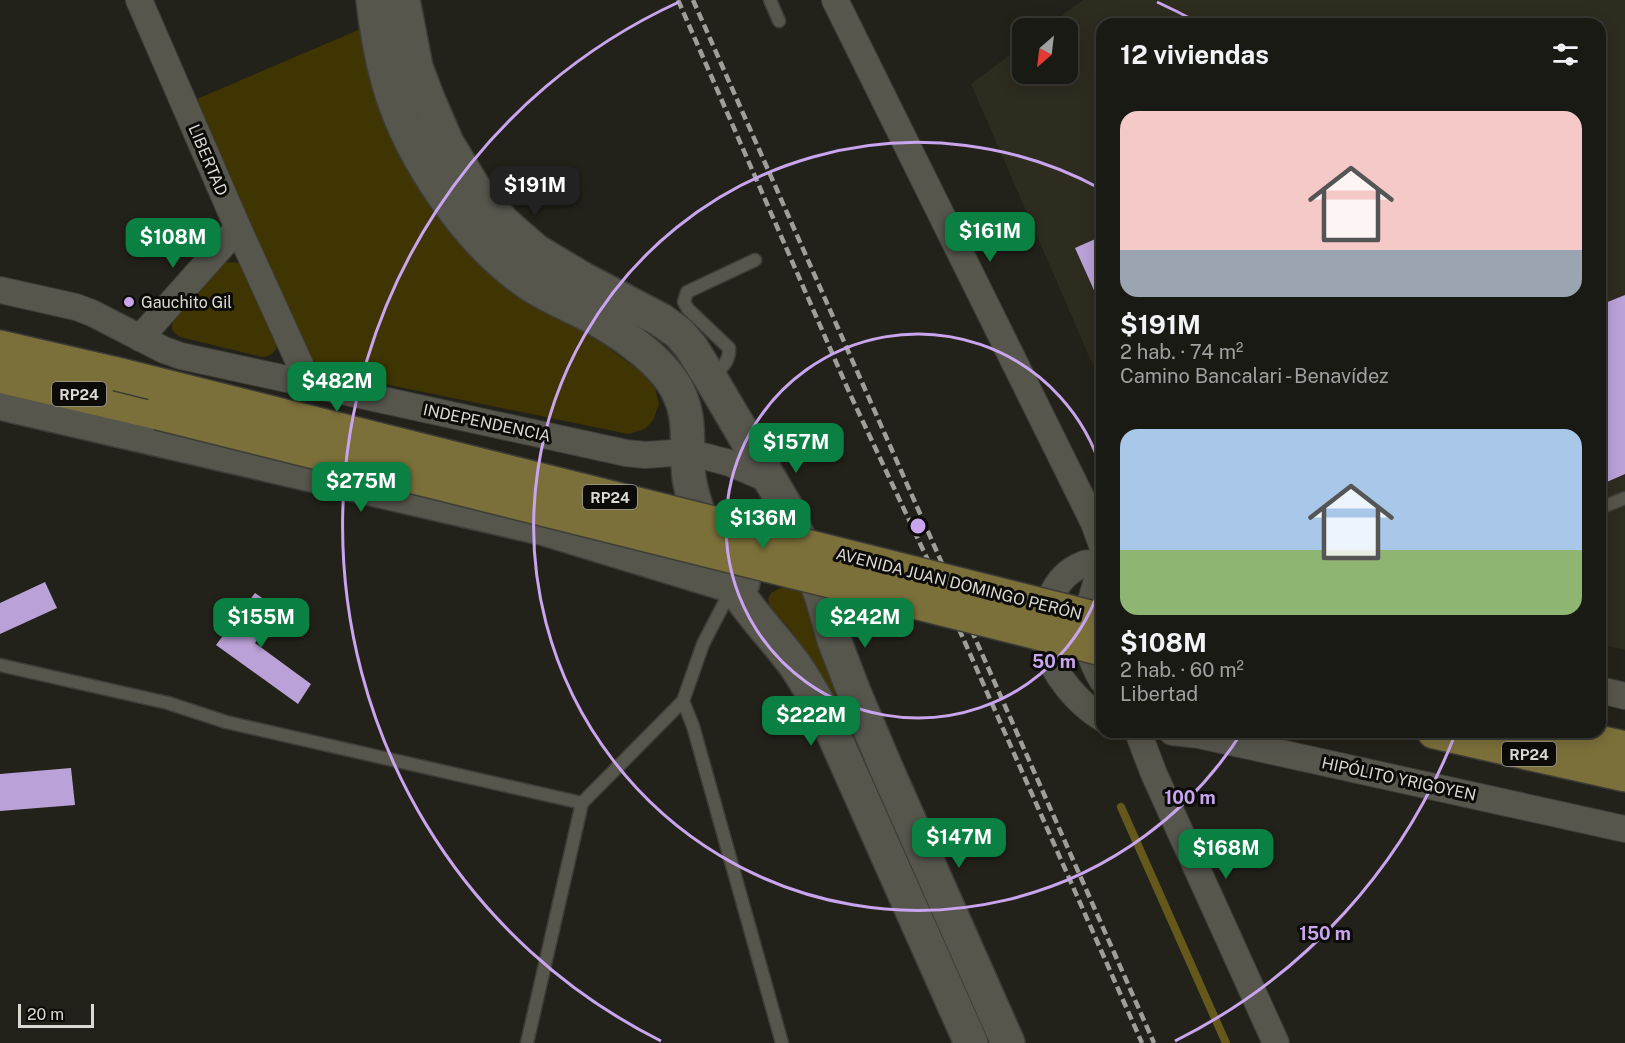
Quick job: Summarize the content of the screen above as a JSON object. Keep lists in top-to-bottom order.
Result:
{
  "streets": {
    "main road": ["RP24", "AVENIDA JUAN DOMINGO PERÓN"],
    "street": ["LIBERTAD", "INDEPENDENCIA", "HIPÓLITO YRIGOYEN"]
  },
  "crossings": [
    ["LIBERTAD", "INDEPENDENCIA"]
  ],
  "places": ["Gauchito Gil"],
  "scale_bar": "20 m",
  "north": "bottom left",
  "page": {
    "heading": "12 viviendas",
    "list": [
      {
        "name": "$191M",
        "note": "2 hab. · 74 m² · Camino Bancalari - Benavídez"
      },
      {
        "name": "$108M",
        "note": "2 hab. · 60 m² · Libertad"
      }
    ],
    "price": [
      "$191M",
      "$161M",
      "$108M",
      "$482M",
      "$157M",
      "$275M",
      "$136M",
      "$155M",
      "$242M",
      "$222M",
      "$147M",
      "$168M"
    ],
    "scale": "20 m"
  },
  "rings": ["50 m", "100 m", "150 m"]
}
